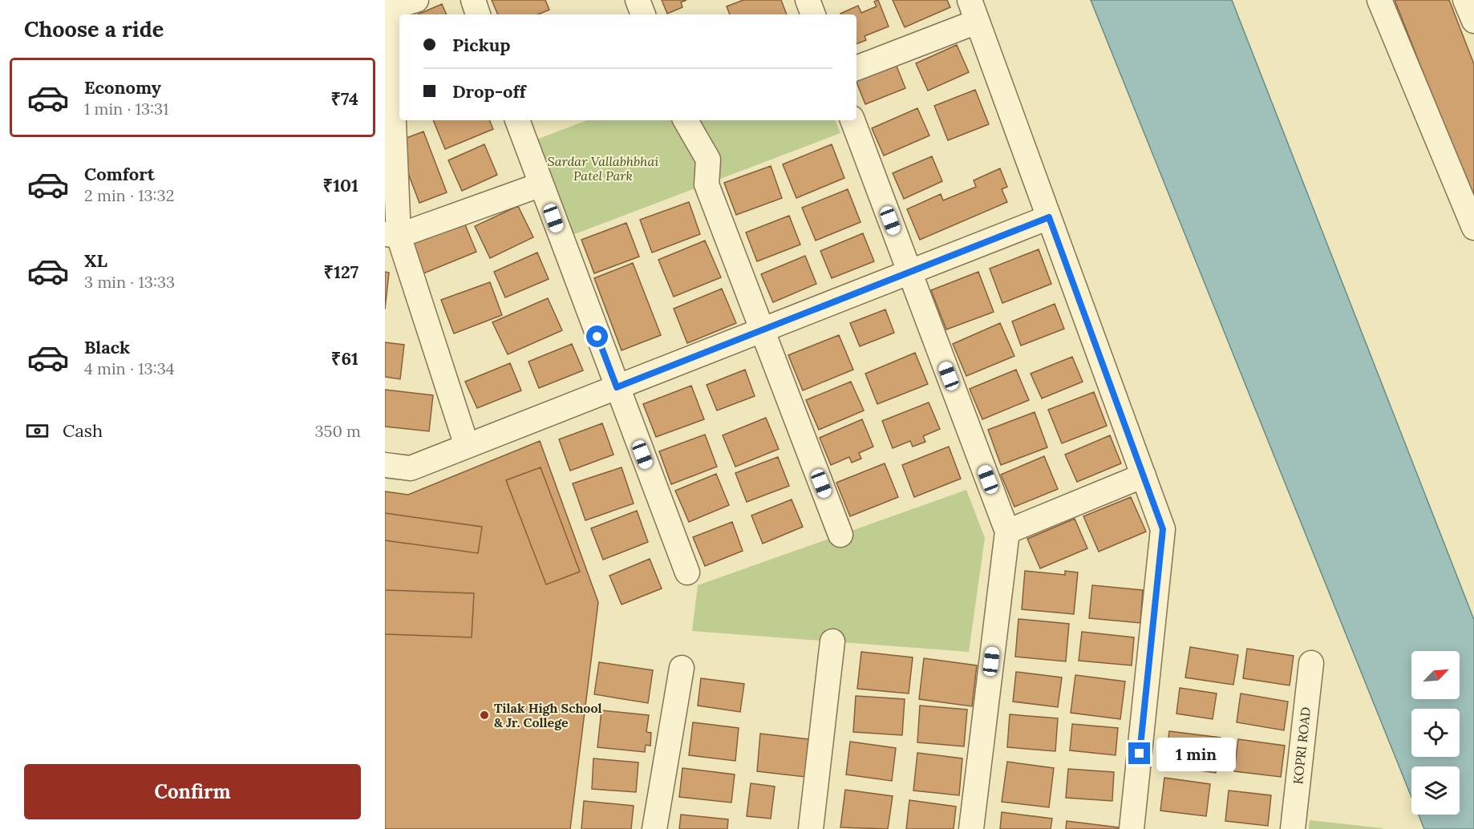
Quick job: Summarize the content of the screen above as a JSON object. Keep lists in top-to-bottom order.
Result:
{
  "streets": {
    "street": ["KOPRI ROAD"]
  },
  "parks": ["Sardar Vallabhbhai Patel Park"],
  "places": ["Tilak High School & Jr. College"],
  "north": "top right",
  "page": {
    "heading": "Choose a ride",
    "banner": ["Pickup", "Drop-off"],
    "list": [
      {
        "name": "Economy",
        "note": "1 min · 13:31",
        "value": "₹74"
      },
      {
        "name": "Comfort",
        "note": "2 min · 13:32",
        "value": "₹101"
      },
      {
        "name": "XL",
        "note": "3 min · 13:33",
        "value": "₹127"
      },
      {
        "name": "Black",
        "note": "4 min · 13:34",
        "value": "₹61"
      }
    ],
    "pay": ["Cash", "350 m"],
    "bubble": "1 min",
    "buttons": "Confirm"
  }
}
